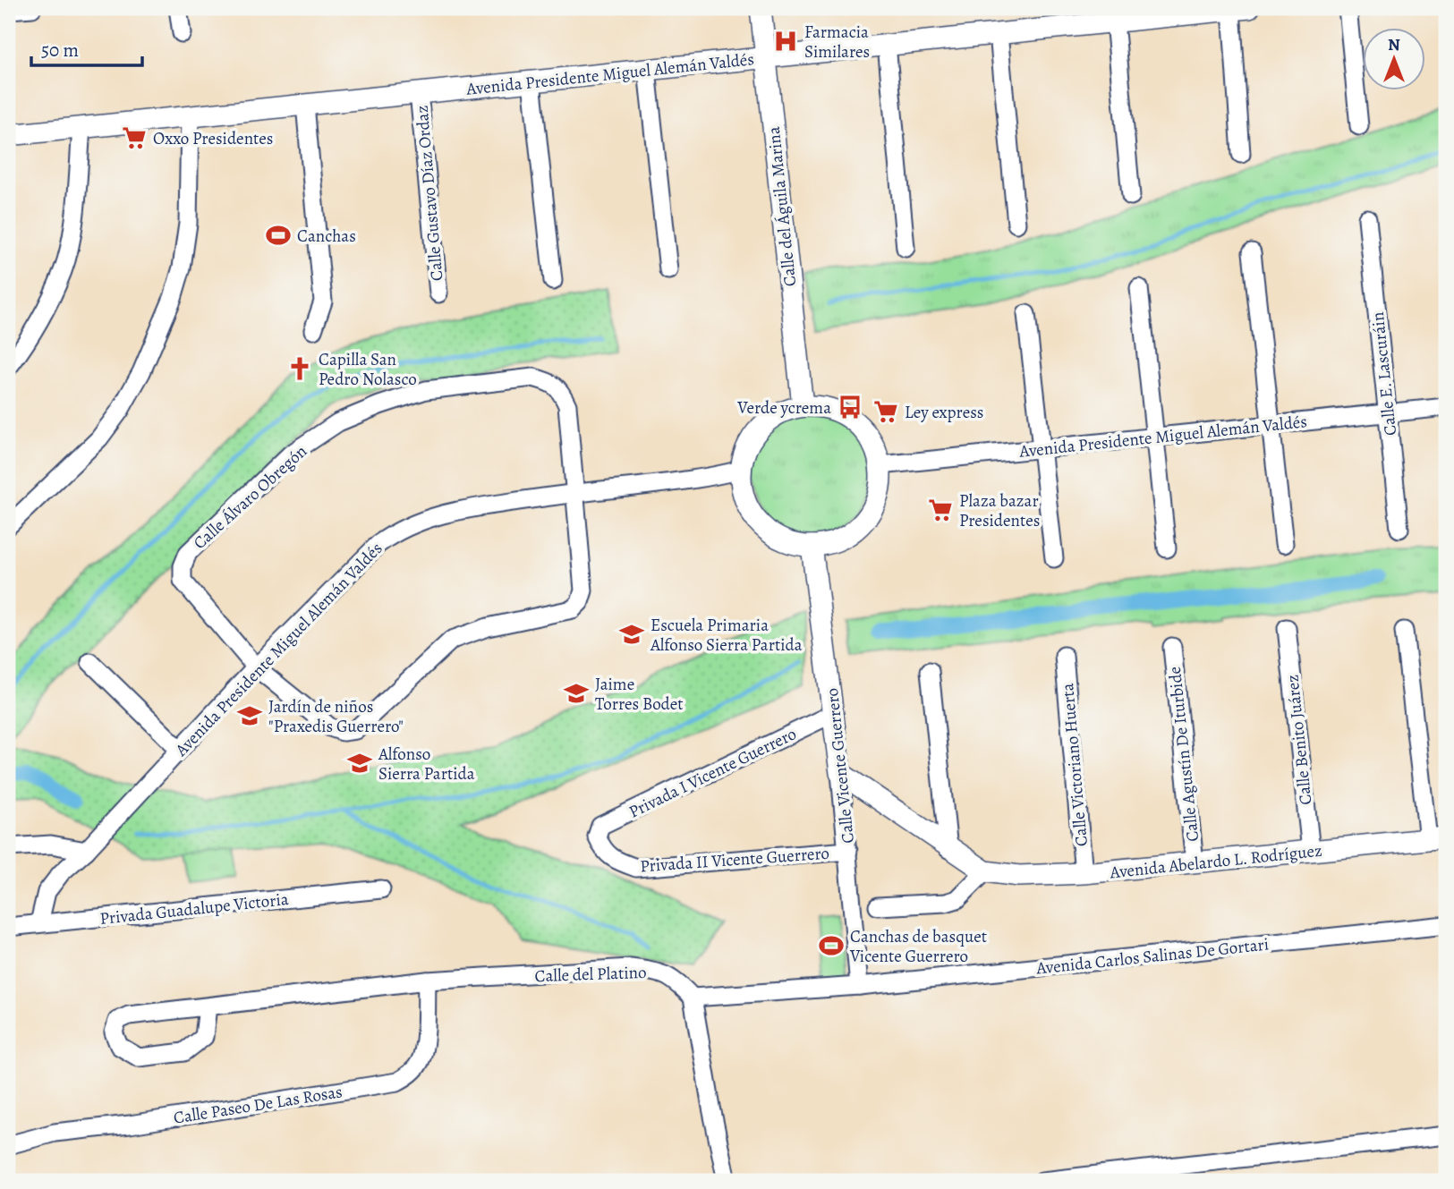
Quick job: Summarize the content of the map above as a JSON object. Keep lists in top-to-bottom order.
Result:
{
  "streets": {
    "street": [
      "Avenida Presidente Miguel Alemán Valdés",
      "Calle Gustavo Díaz Ordaz",
      "Calle del Águila Marina",
      "Calle E. Lascuráin",
      "Calle Álvaro Obregón",
      "Calle Benito Juárez",
      "Calle Agustín De Iturbide",
      "Calle Victoriano Huerta",
      "Calle Vicente Guerrero",
      "Privada I Vicente Guerrero",
      "Privada II Vicente Guerrero",
      "Avenida Abelardo L. Rodríguez",
      "Privada Guadalupe Victoria",
      "Avenida Carlos Salinas De Gortari",
      "Calle del Platino",
      "Calle Paseo De Las Rosas"
    ]
  },
  "crossings": [
    ["Avenida Presidente Miguel Alemán Valdés", "Calle Gustavo Díaz Ordaz"],
    ["Avenida Presidente Miguel Alemán Valdés", "Calle del Águila Marina"],
    ["Avenida Presidente Miguel Alemán Valdés", "Calle E. Lascuráin"],
    ["Avenida Presidente Miguel Alemán Valdés", "Calle Álvaro Obregón"],
    ["Avenida Presidente Miguel Alemán Valdés", "Calle Vicente Guerrero"],
    ["Avenida Presidente Miguel Alemán Valdés", "Privada Guadalupe Victoria"],
    ["Calle del Águila Marina", "Calle Vicente Guerrero"],
    ["Calle Benito Juárez", "Avenida Abelardo L. Rodríguez"],
    ["Calle Agustín De Iturbide", "Avenida Abelardo L. Rodríguez"],
    ["Calle Victoriano Huerta", "Avenida Abelardo L. Rodríguez"],
    ["Calle Vicente Guerrero", "Privada I Vicente Guerrero"],
    ["Calle Vicente Guerrero", "Privada II Vicente Guerrero"],
    ["Calle Vicente Guerrero", "Avenida Abelardo L. Rodríguez"],
    ["Calle Vicente Guerrero", "Avenida Carlos Salinas De Gortari"],
    ["Privada I Vicente Guerrero", "Privada II Vicente Guerrero"],
    ["Calle del Platino", "Calle Paseo De Las Rosas"]
  ],
  "places": {
    "hospital": ["Farmacia Similares"],
    "supermarket": ["Oxxo Presidentes", "Ley express", "Plaza bazar Presidentes"],
    "sports": ["Canchas", "Canchas de basquet Vicente Guerrero"],
    "church": ["Capilla San Pedro Nolasco"],
    "bus stop": ["Verde ycrema"],
    "school or university": [
      "Escuela Primaria Alfonso Sierra Partida",
      "Jaime Torres Bodet",
      "Jardín de niños \"Praxedis Guerrero\"",
      "Alfonso Sierra Partida"
    ]
  },
  "scale_bar": "50 m",
  "north": "top"
}
